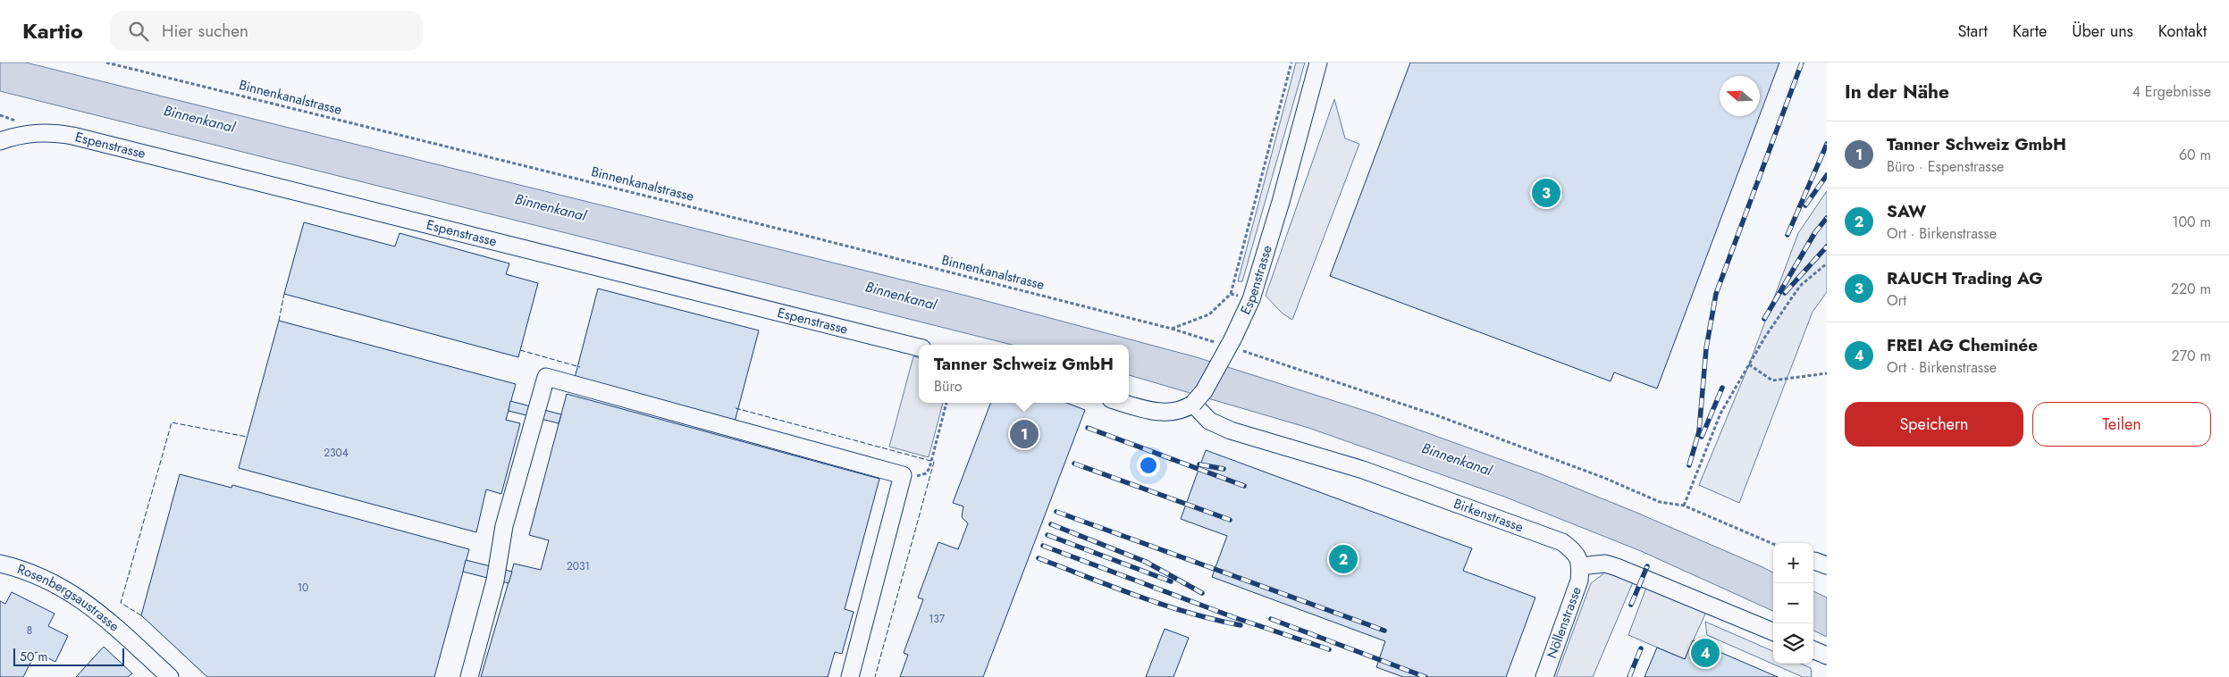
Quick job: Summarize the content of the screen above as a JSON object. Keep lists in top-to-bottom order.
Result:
{
  "streets": {
    "street": [
      "Espenstrasse",
      "Birkenstrasse",
      "Rosenbergsaustrasse",
      "Nöllenstrasse"
    ],
    "path": ["Binnenkanalstrasse"]
  },
  "crossings": [
    ["Binnenkanalstrasse", "Espenstrasse"],
    ["Espenstrasse", "Birkenstrasse"],
    ["Birkenstrasse", "Nöllenstrasse"]
  ],
  "water": ["Binnenkanal"],
  "house_numbers": [
    "2304",
    "2031",
    "10",
    "137",
    "8"
  ],
  "scale_bar": "50 m",
  "north": "left",
  "page": {
    "header": "Kartio",
    "search": "Hier suchen",
    "nav": [
      "Start",
      "Karte",
      "Über uns",
      "Kontakt"
    ],
    "heading": ["In der Nähe", "4 Ergebnisse"],
    "list": [
      {
        "mark": "1",
        "name": "Tanner Schweiz GmbH",
        "note": "Büro · Espenstrasse",
        "value": "60 m"
      },
      {
        "mark": "2",
        "name": "SAW",
        "note": "Ort · Birkenstrasse",
        "value": "100 m"
      },
      {
        "mark": "3",
        "name": "RAUCH Trading AG",
        "note": "Ort",
        "value": "220 m"
      },
      {
        "mark": "4",
        "name": "FREI AG Cheminée",
        "note": "Ort · Birkenstrasse",
        "value": "270 m"
      }
    ],
    "pins": [
      "3",
      "1",
      "2",
      "4"
    ],
    "popup": ["Tanner Schweiz GmbH", "Büro"],
    "buttons": ["Speichern", "Teilen"],
    "map_buttons": ["+", "−"],
    "scale": "50 m"
  }
}
